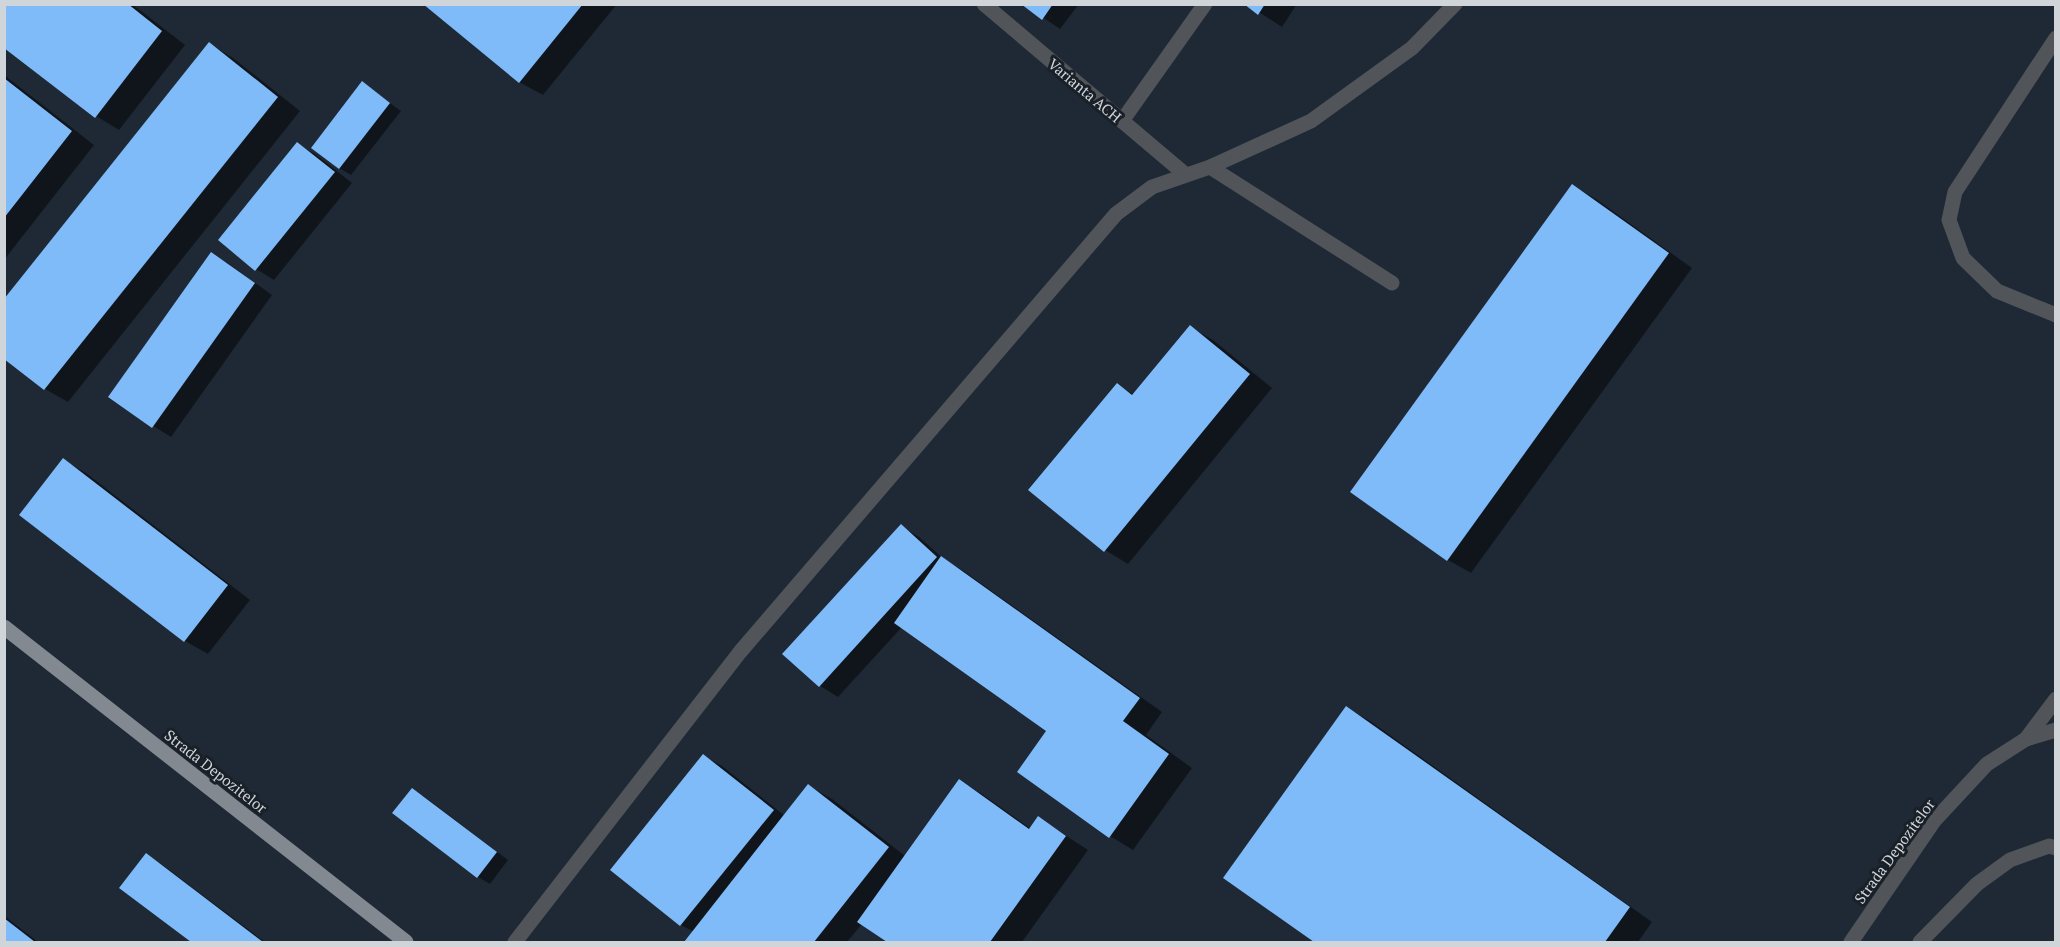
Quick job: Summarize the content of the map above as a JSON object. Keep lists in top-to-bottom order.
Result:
{
  "streets": {
    "main road": ["Strada Depozitelor"],
    "street": ["Varianta ACH"]
  }
}
